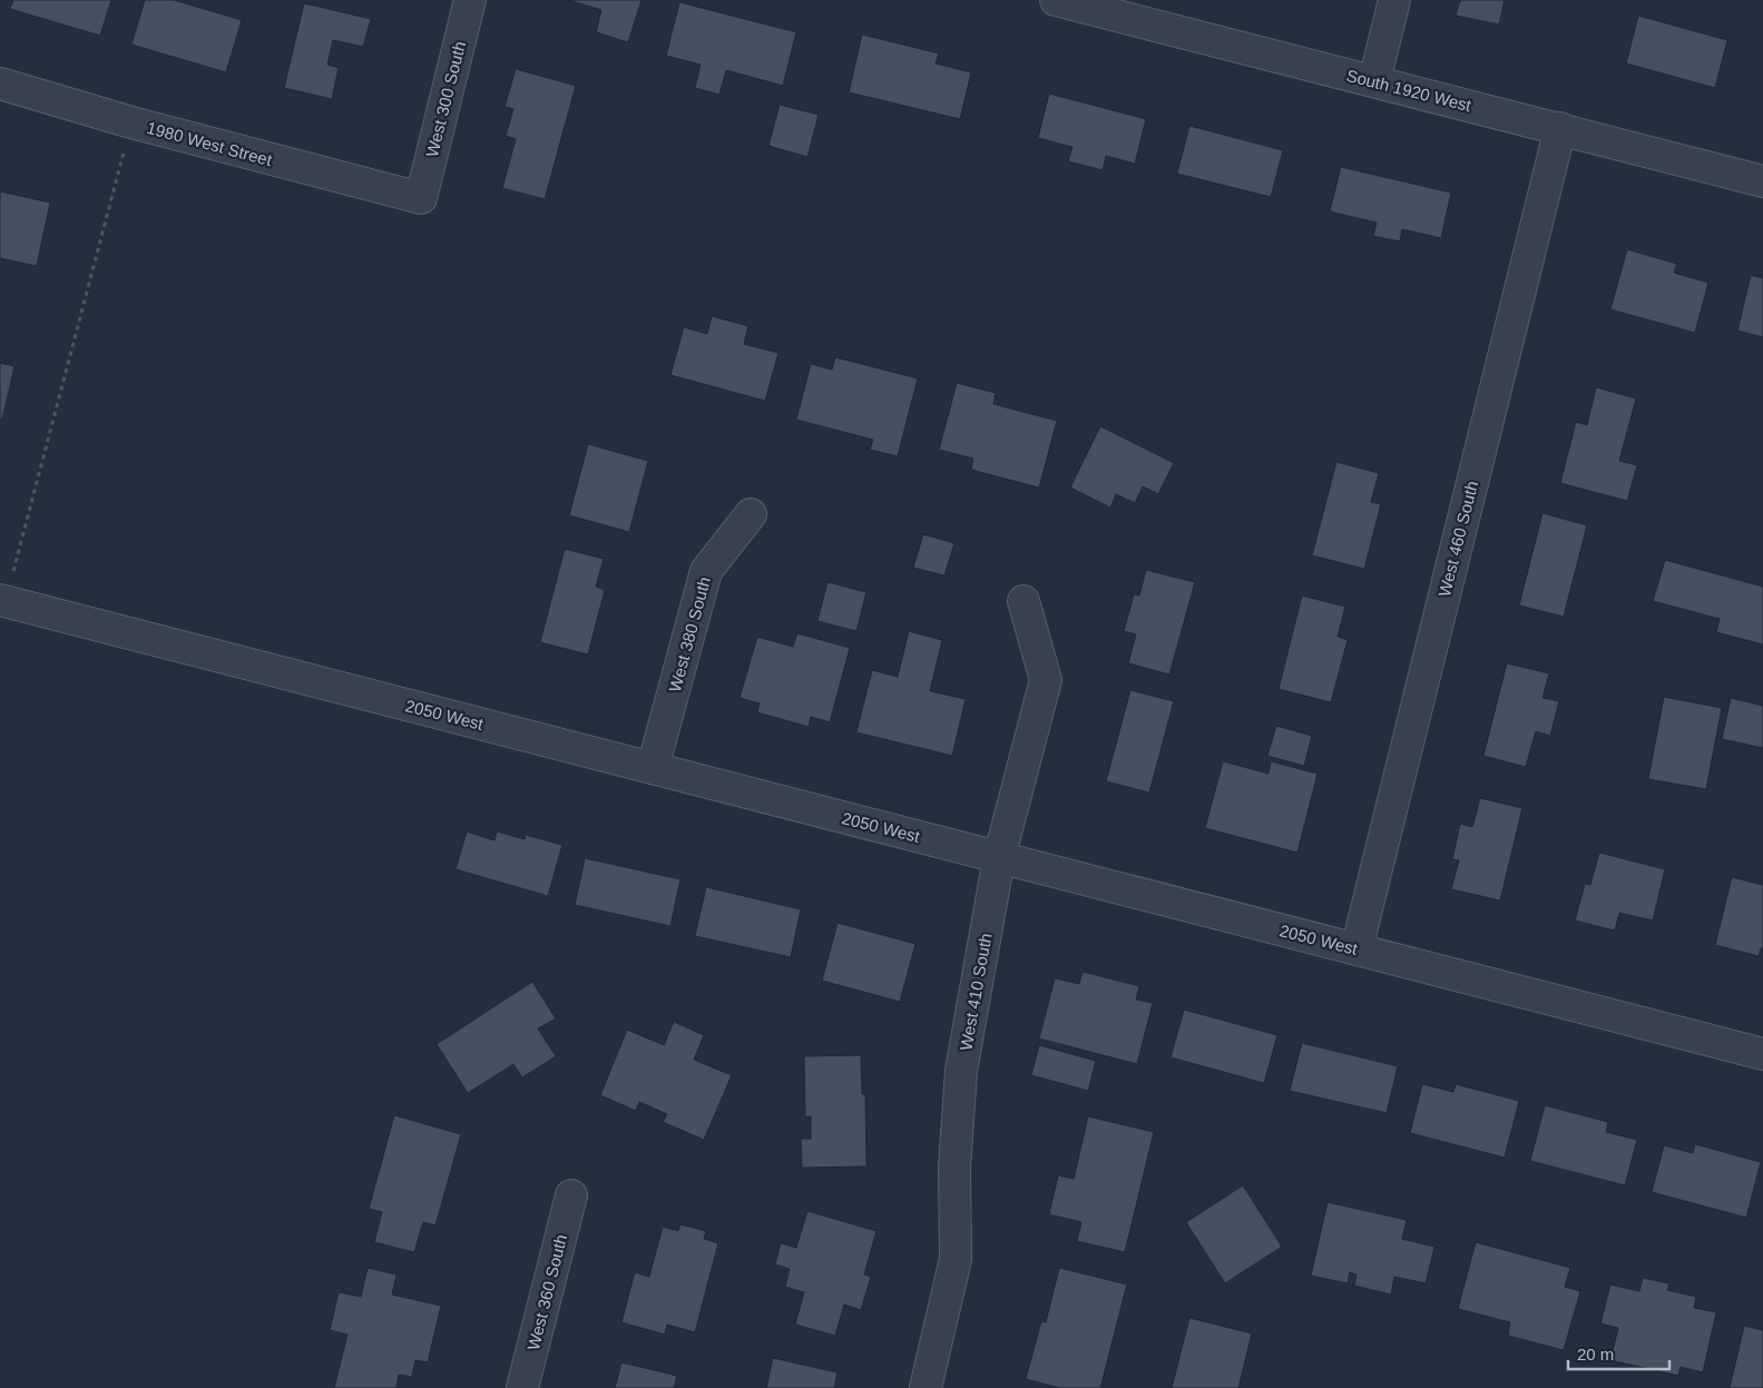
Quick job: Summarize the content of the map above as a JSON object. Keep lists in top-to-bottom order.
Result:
{
  "streets": {
    "street": [
      "South 1920 West",
      "West 300 South",
      "1980 West Street",
      "West 460 South",
      "West 380 South",
      "2050 West",
      "West 410 South",
      "West 360 South"
    ]
  },
  "crossings": [
    ["South 1920 West", "West 460 South"],
    ["West 300 South", "1980 West Street"],
    ["West 460 South", "2050 West"],
    ["West 380 South", "2050 West"],
    ["2050 West", "West 410 South"]
  ],
  "scale_bar": "20 m"
}
